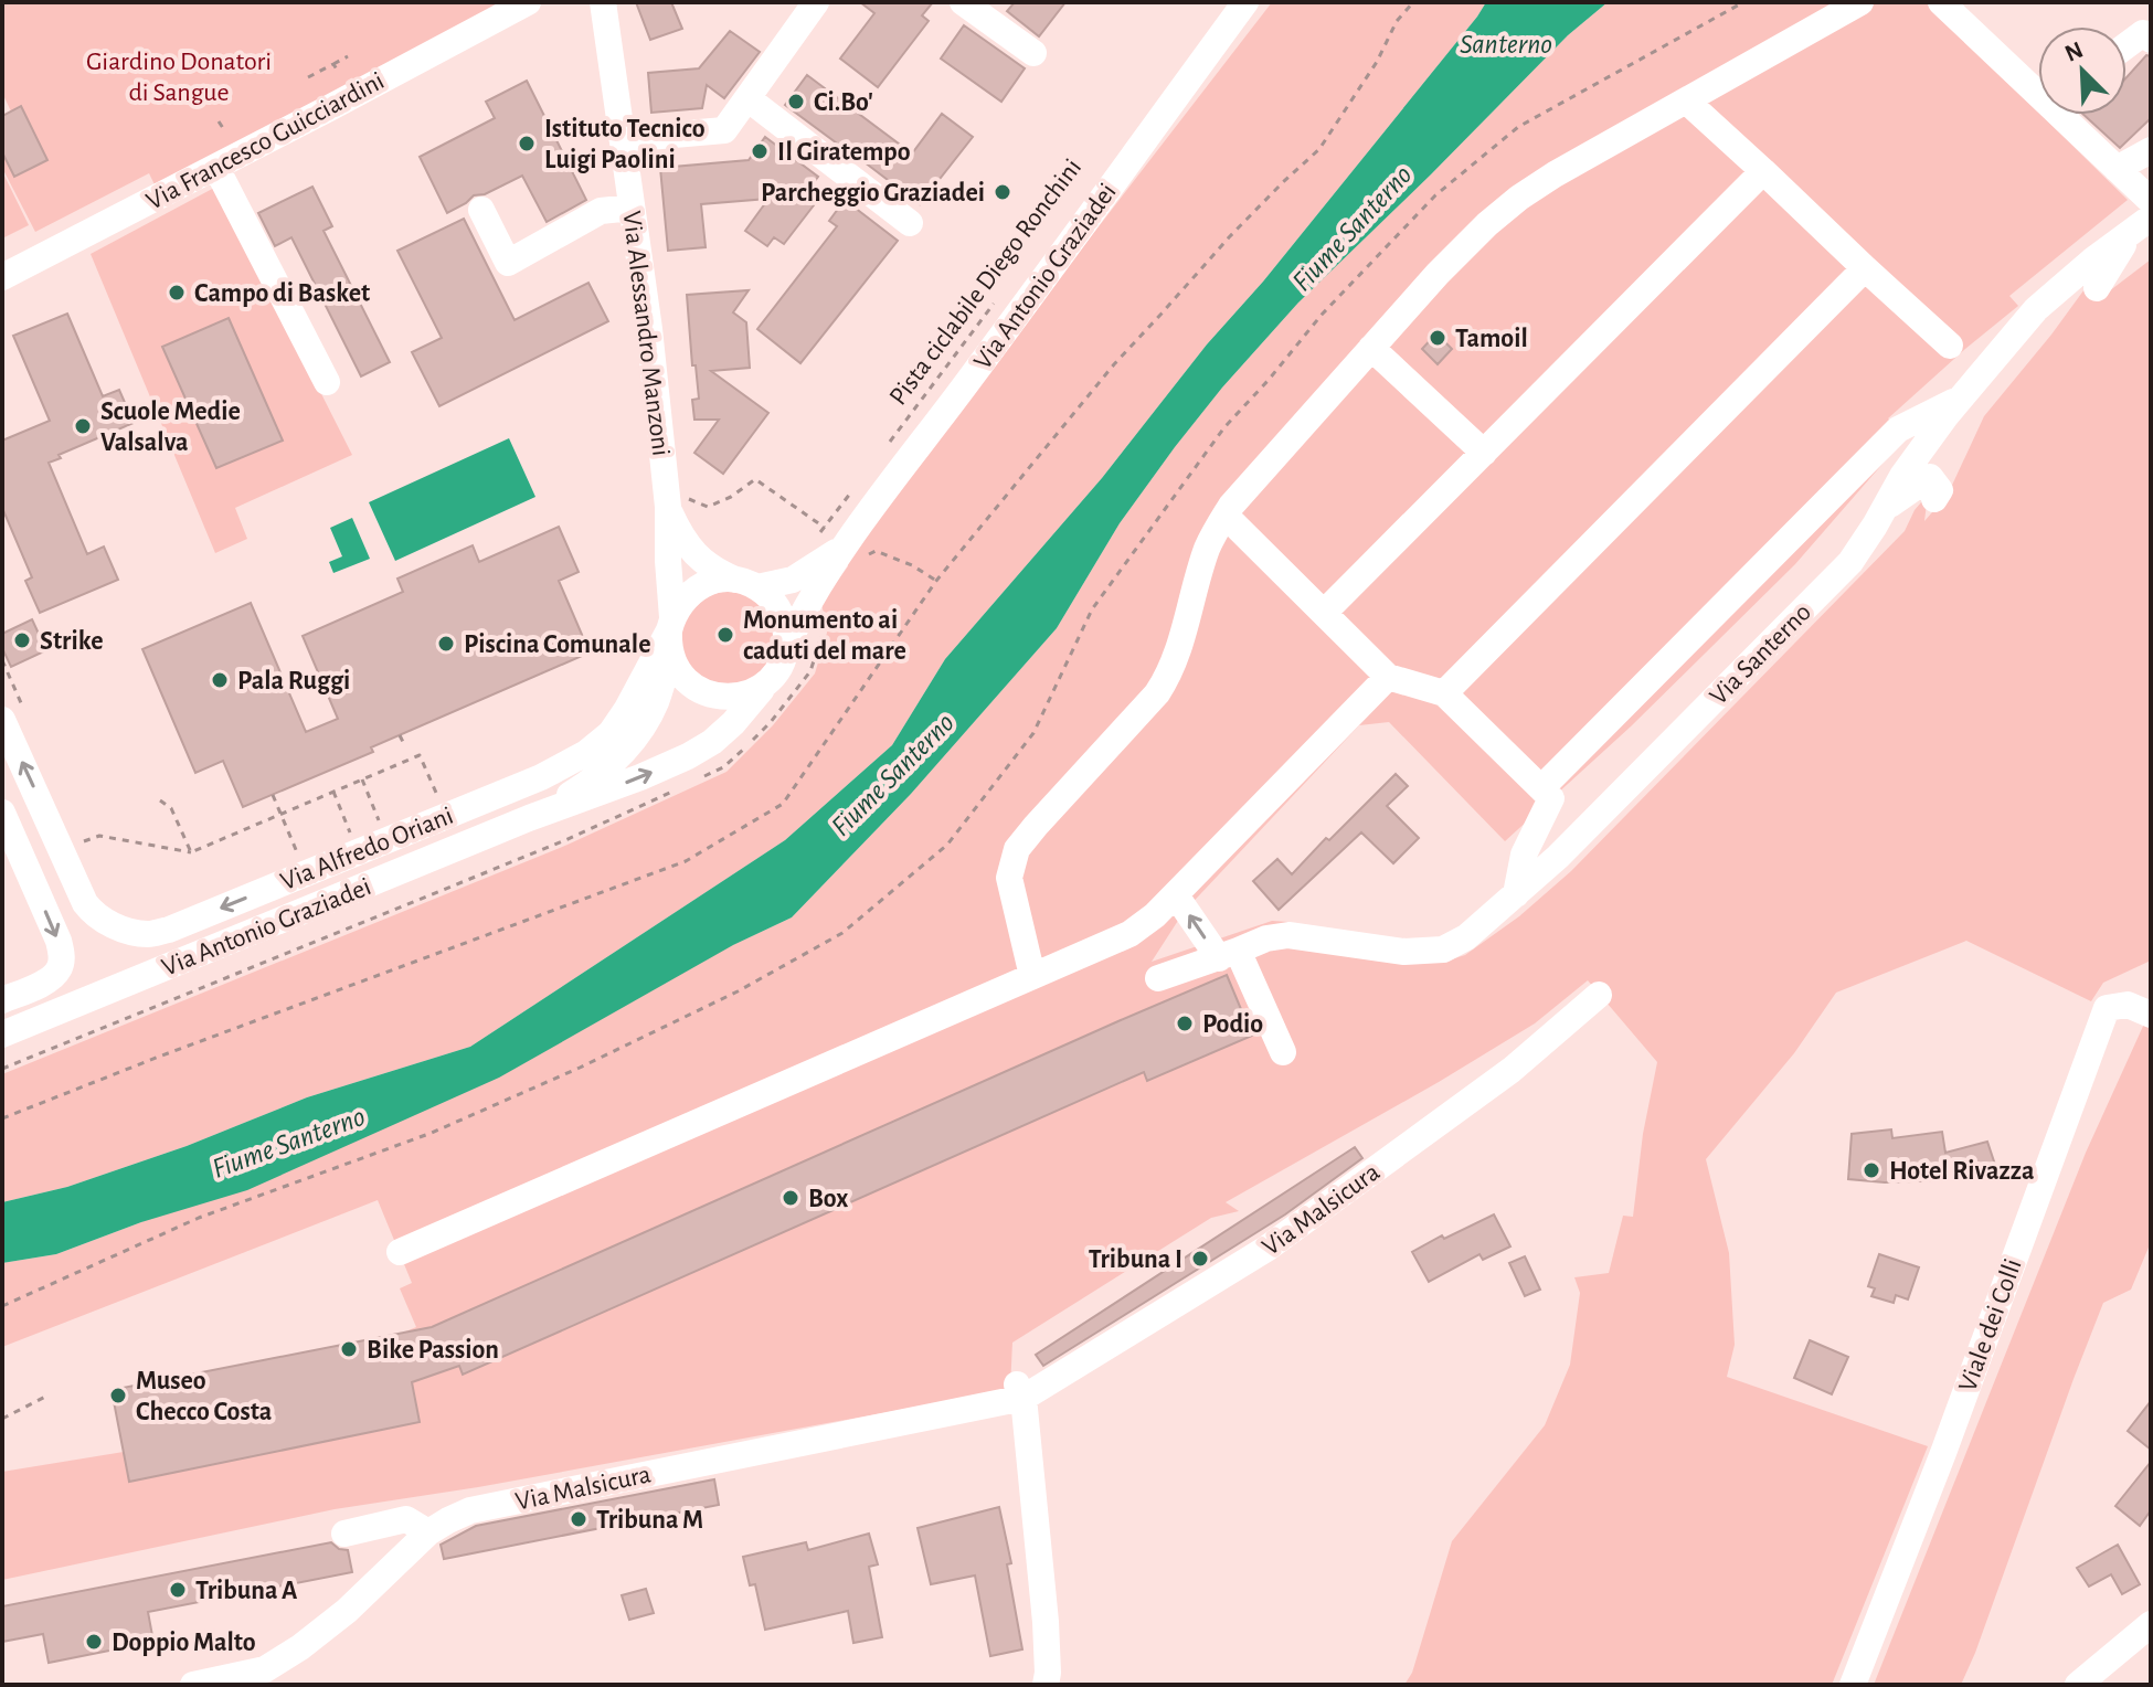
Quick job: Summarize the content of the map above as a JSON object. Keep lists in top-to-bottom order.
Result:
{
  "streets": {
    "street": [
      "Via Francesco Guicciardini",
      "Via Antonio Graziadei",
      "Via Alessandro Manzoni",
      "Via Santerno",
      "Via Alfredo Oriani",
      "Via Malsicura",
      "Viale dei Colli"
    ],
    "path": ["Pista ciclabile Diego Ronchini"]
  },
  "crossings": [
    ["Via Antonio Graziadei", "Via Alessandro Manzoni"],
    ["Via Antonio Graziadei", "Via Alfredo Oriani"],
    ["Via Alessandro Manzoni", "Via Alfredo Oriani"]
  ],
  "water": ["Santerno", "Fiume Santerno"],
  "parks": ["Giardino Donatori di Sangue"],
  "places": [
    "Ci.Bo'",
    "Istituto Tecnico Luigi Paolini",
    "Il Giratempo",
    "Parcheggio Graziadei",
    "Campo di Basket",
    "Tamoil",
    "Scuole Medie Valsalva",
    "Monumento ai caduti del mare",
    "Strike",
    "Piscina Comunale",
    "Pala Ruggi",
    "Podio",
    "Hotel Rivazza",
    "Box",
    "Tribuna I",
    "Bike Passion",
    "Museo Checco Costa",
    "Tribuna M",
    "Tribuna A",
    "Doppio Malto"
  ],
  "north": "top left"
}
